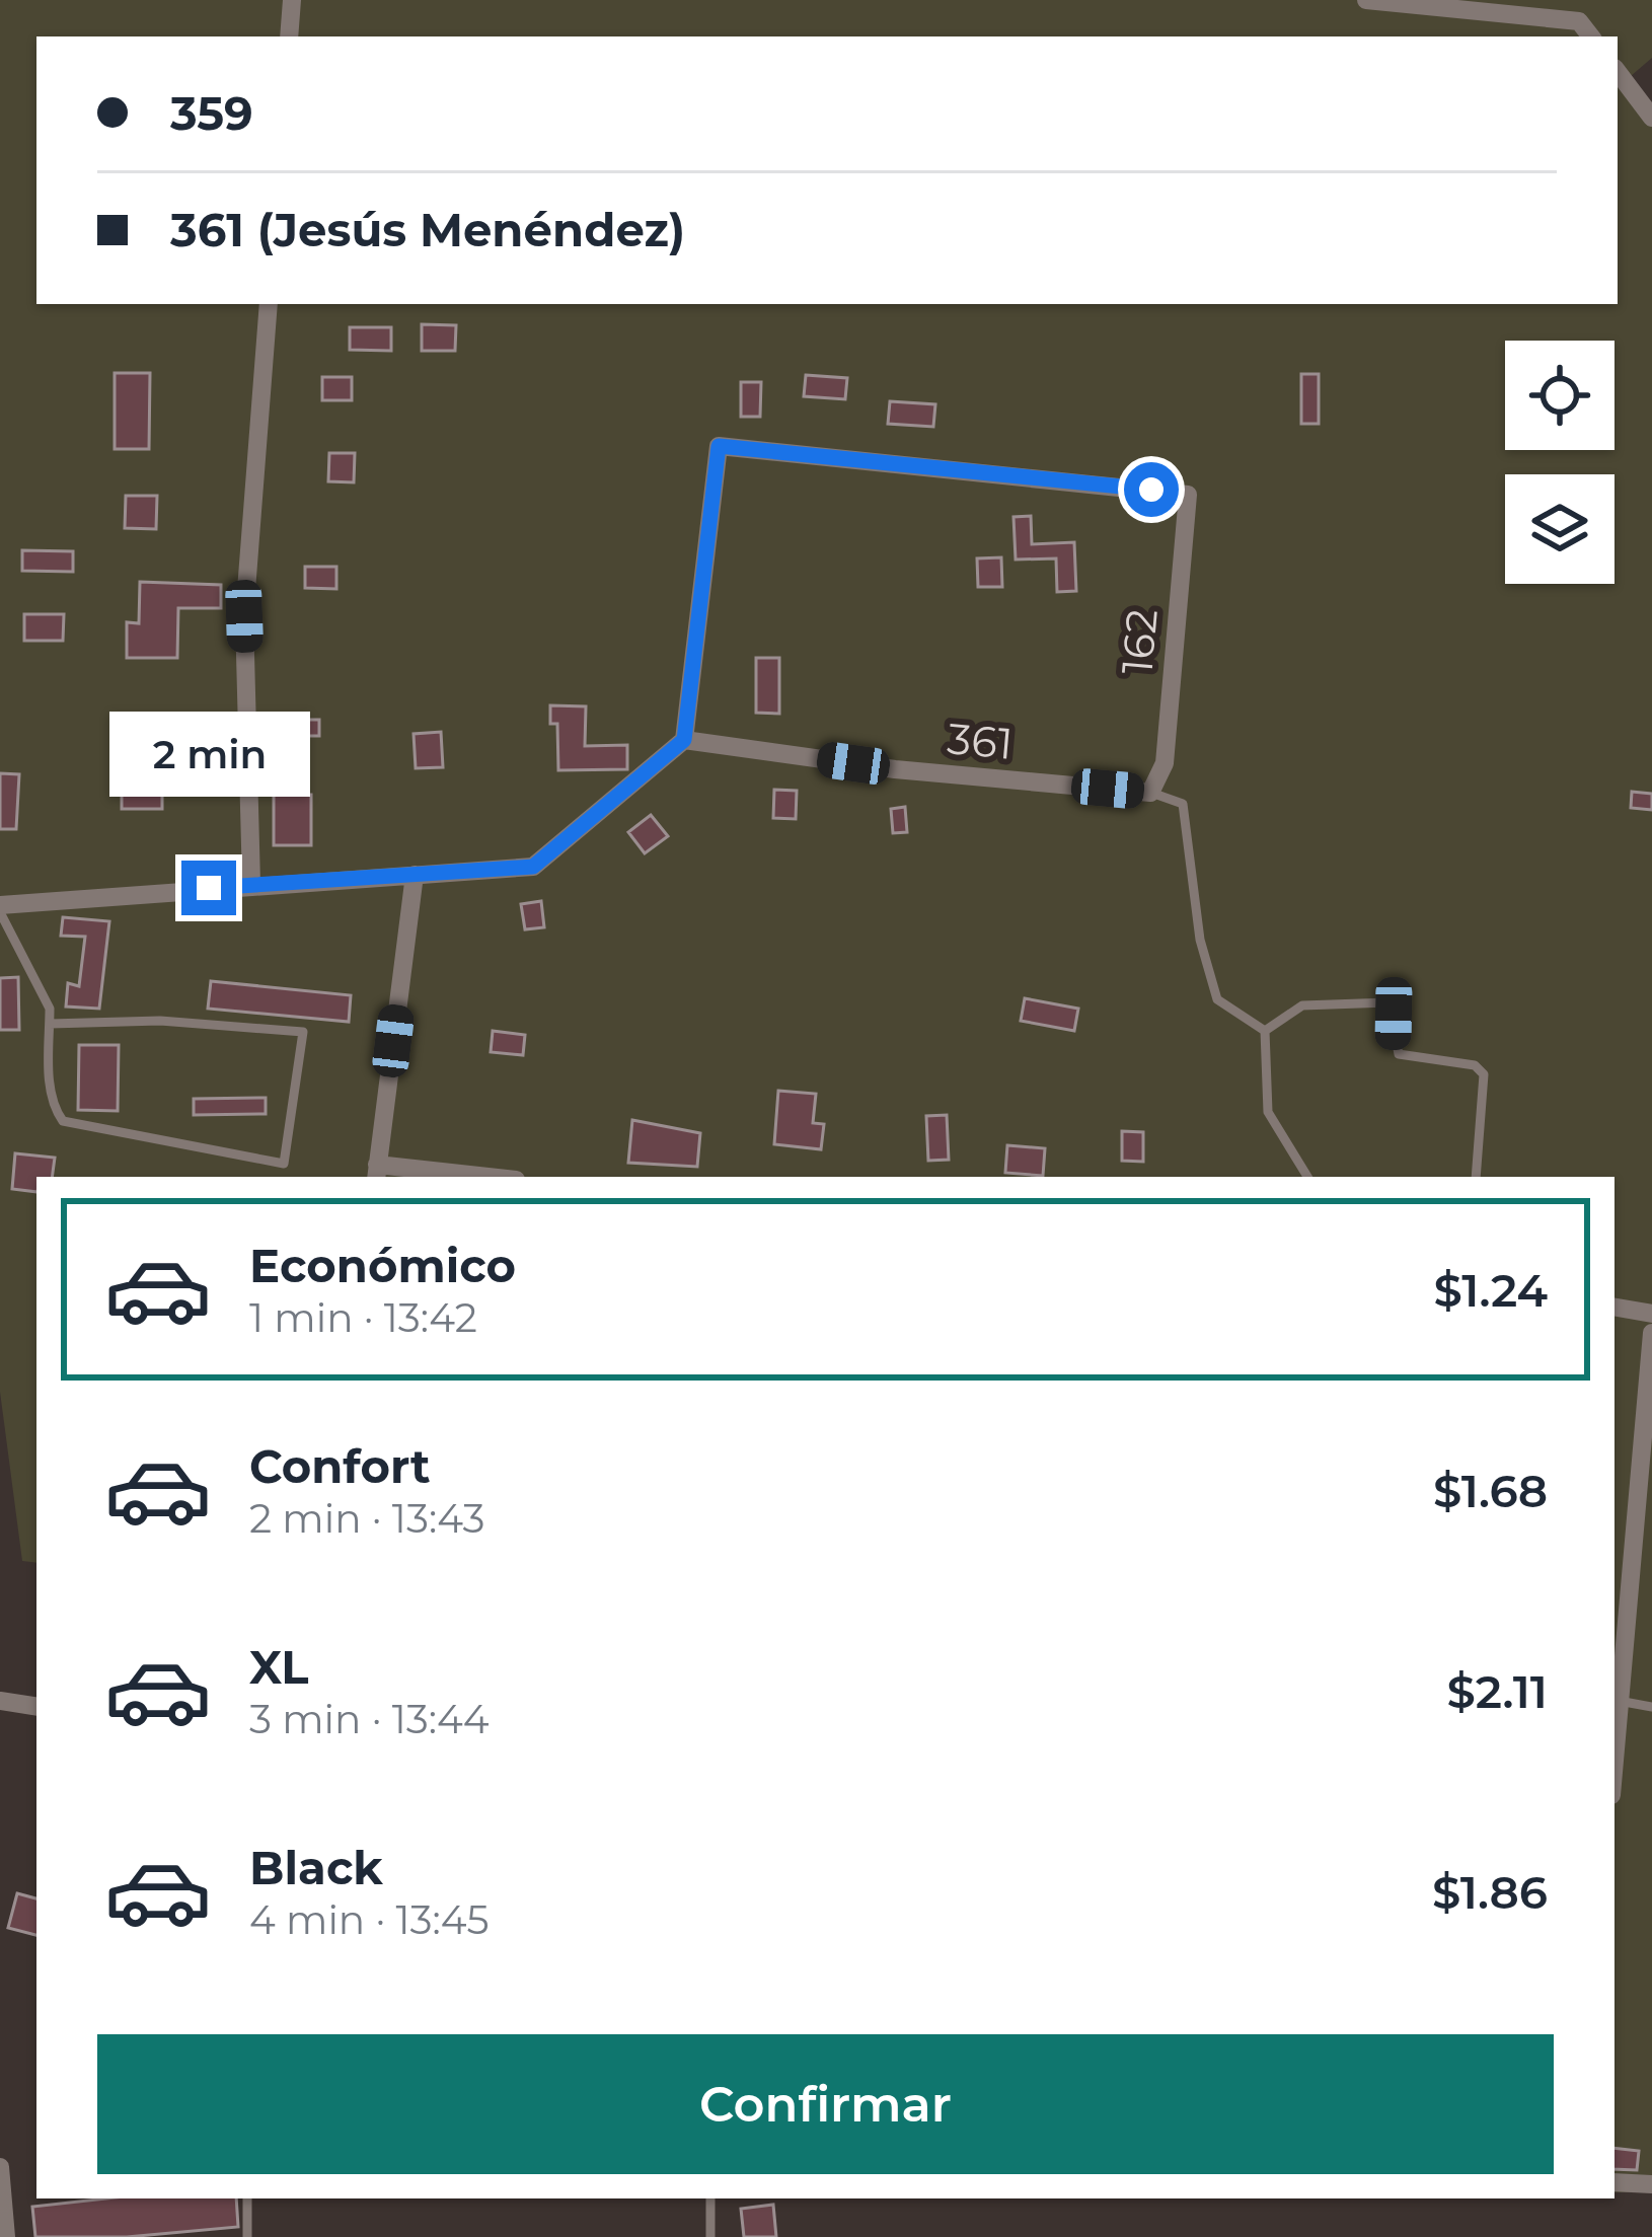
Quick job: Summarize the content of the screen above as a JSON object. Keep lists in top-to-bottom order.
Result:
{
  "streets": {
    "street": ["162", "361"]
  },
  "crossings": [
    ["162", "361"]
  ],
  "page": {
    "banner": ["359", "361 (Jesús Menéndez)"],
    "bubble": "2 min",
    "list": [
      {
        "name": "Económico",
        "note": "1 min · 13:42",
        "value": "$1.24"
      },
      {
        "name": "Confort",
        "note": "2 min · 13:43",
        "value": "$1.68"
      },
      {
        "name": "XL",
        "note": "3 min · 13:44",
        "value": "$2.11"
      },
      {
        "name": "Black",
        "note": "4 min · 13:45",
        "value": "$1.86"
      }
    ],
    "buttons": "Confirmar"
  }
}
